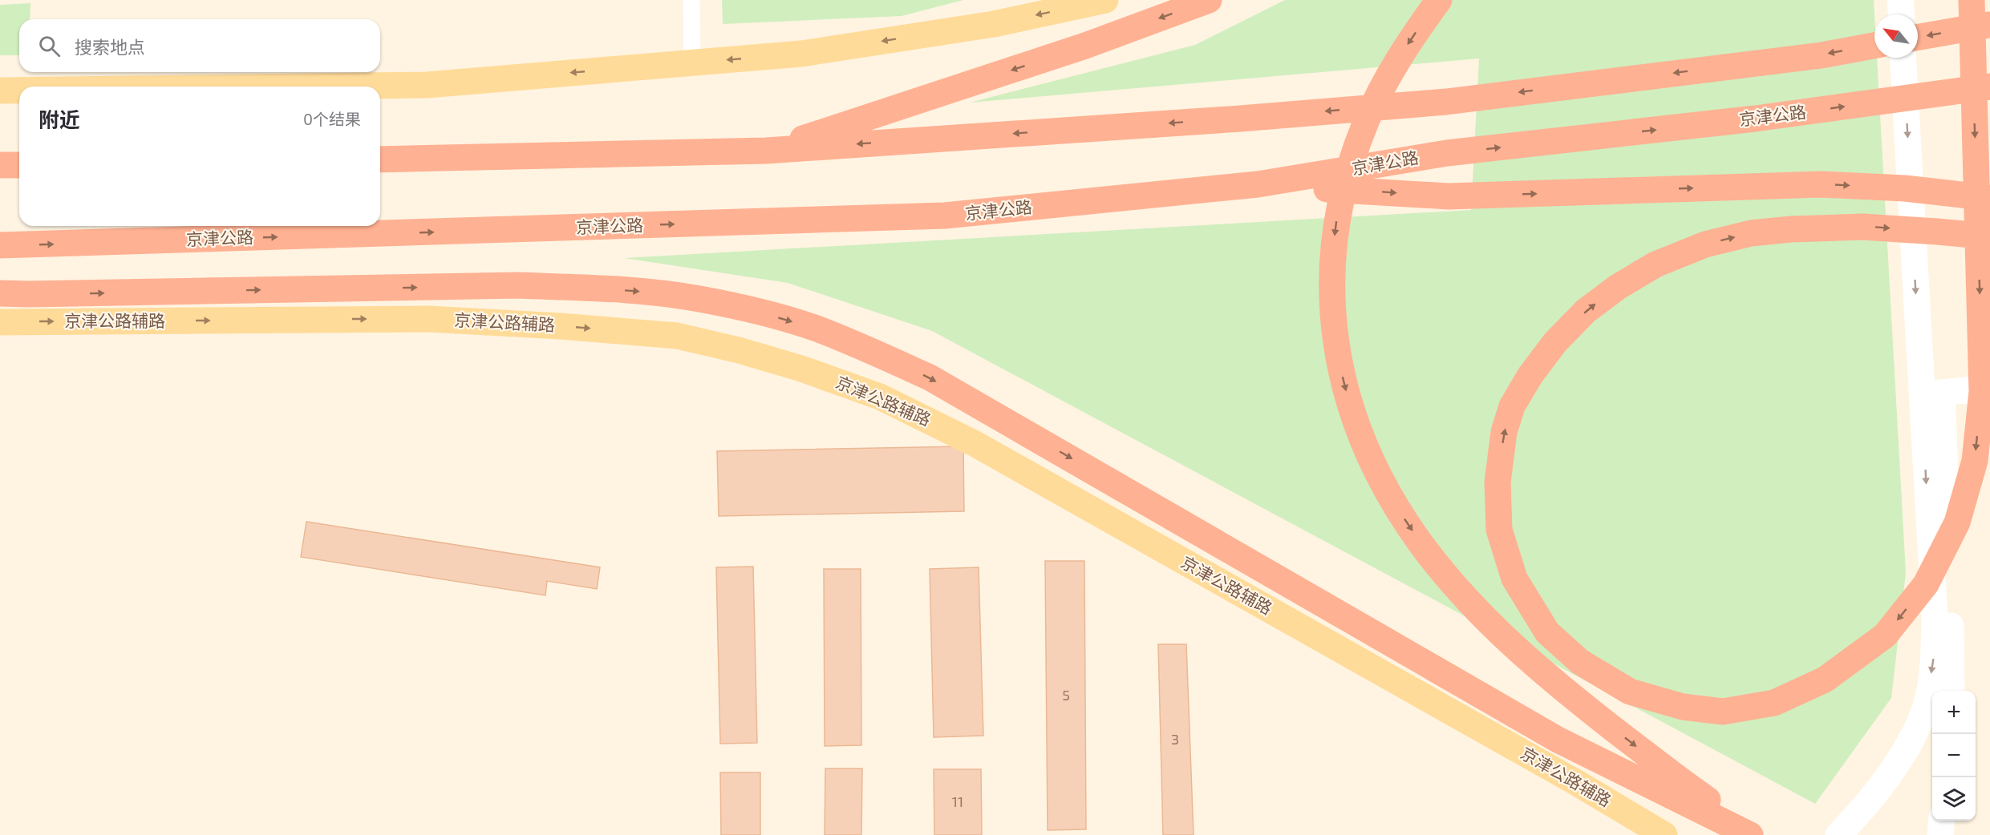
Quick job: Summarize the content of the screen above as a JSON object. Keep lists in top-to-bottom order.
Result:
{
  "streets": {
    "highway": ["京津公路"],
    "main road": ["京津公路辅路"]
  },
  "one_way": ["京津公路辅路"],
  "house_numbers": ["5", "3", "11"],
  "north": "top left",
  "page": {
    "search": "搜索地点",
    "heading": ["附近", "0个结果"],
    "map_buttons": ["+", "−"]
  }
}
